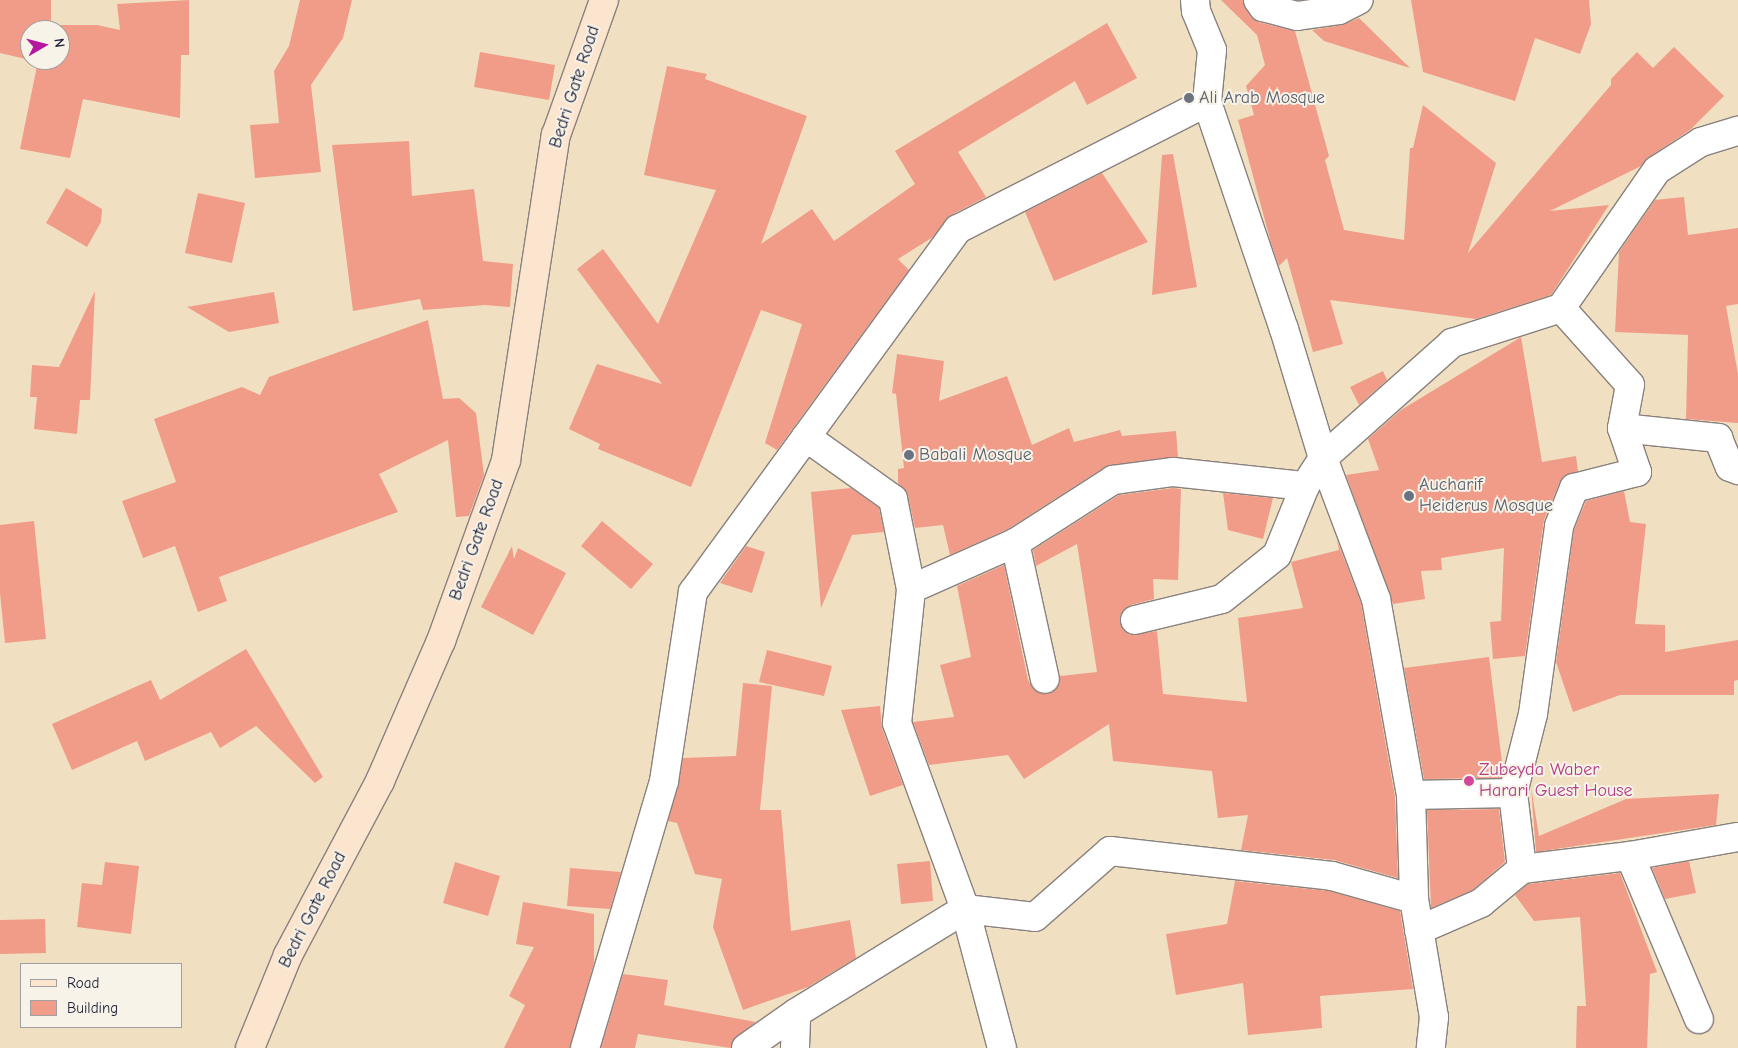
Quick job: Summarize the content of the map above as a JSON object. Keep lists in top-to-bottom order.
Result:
{
  "streets": {
    "street": ["Bedri Gate Road"]
  },
  "places": [
    "Ali Arab Mosque",
    "Babali Mosque",
    "Aucharif Heiderus Mosque",
    "Zubeyda Waber Harari Guest House"
  ],
  "legend": ["Road", "Building"],
  "north": "right"
}
